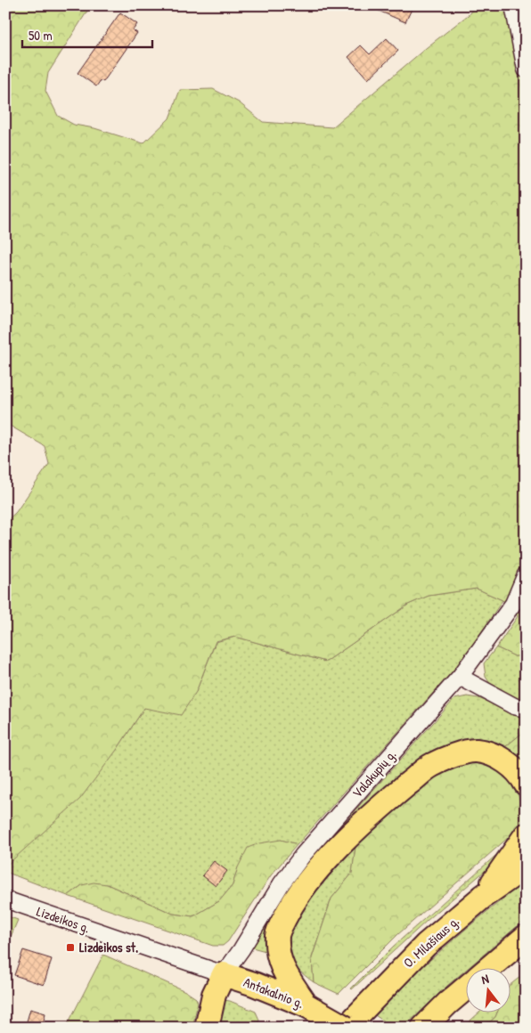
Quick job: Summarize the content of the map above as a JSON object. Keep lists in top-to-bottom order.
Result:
{
  "streets": {
    "main road": ["O. Milašiaus g.", "Antakalnio g."],
    "street": ["Valakupių g.", "Lizdeikos g."]
  },
  "crossings": [
    ["Valakupių g.", "Lizdeikos g."],
    ["Valakupių g.", "Antakalnio g."],
    ["Lizdeikos g.", "Antakalnio g."],
    ["O. Milašiaus g.", "Antakalnio g."]
  ],
  "places": {
    "transit": ["Lizdeikos st."]
  },
  "scale_bar": "50 m",
  "north": "top"
}
